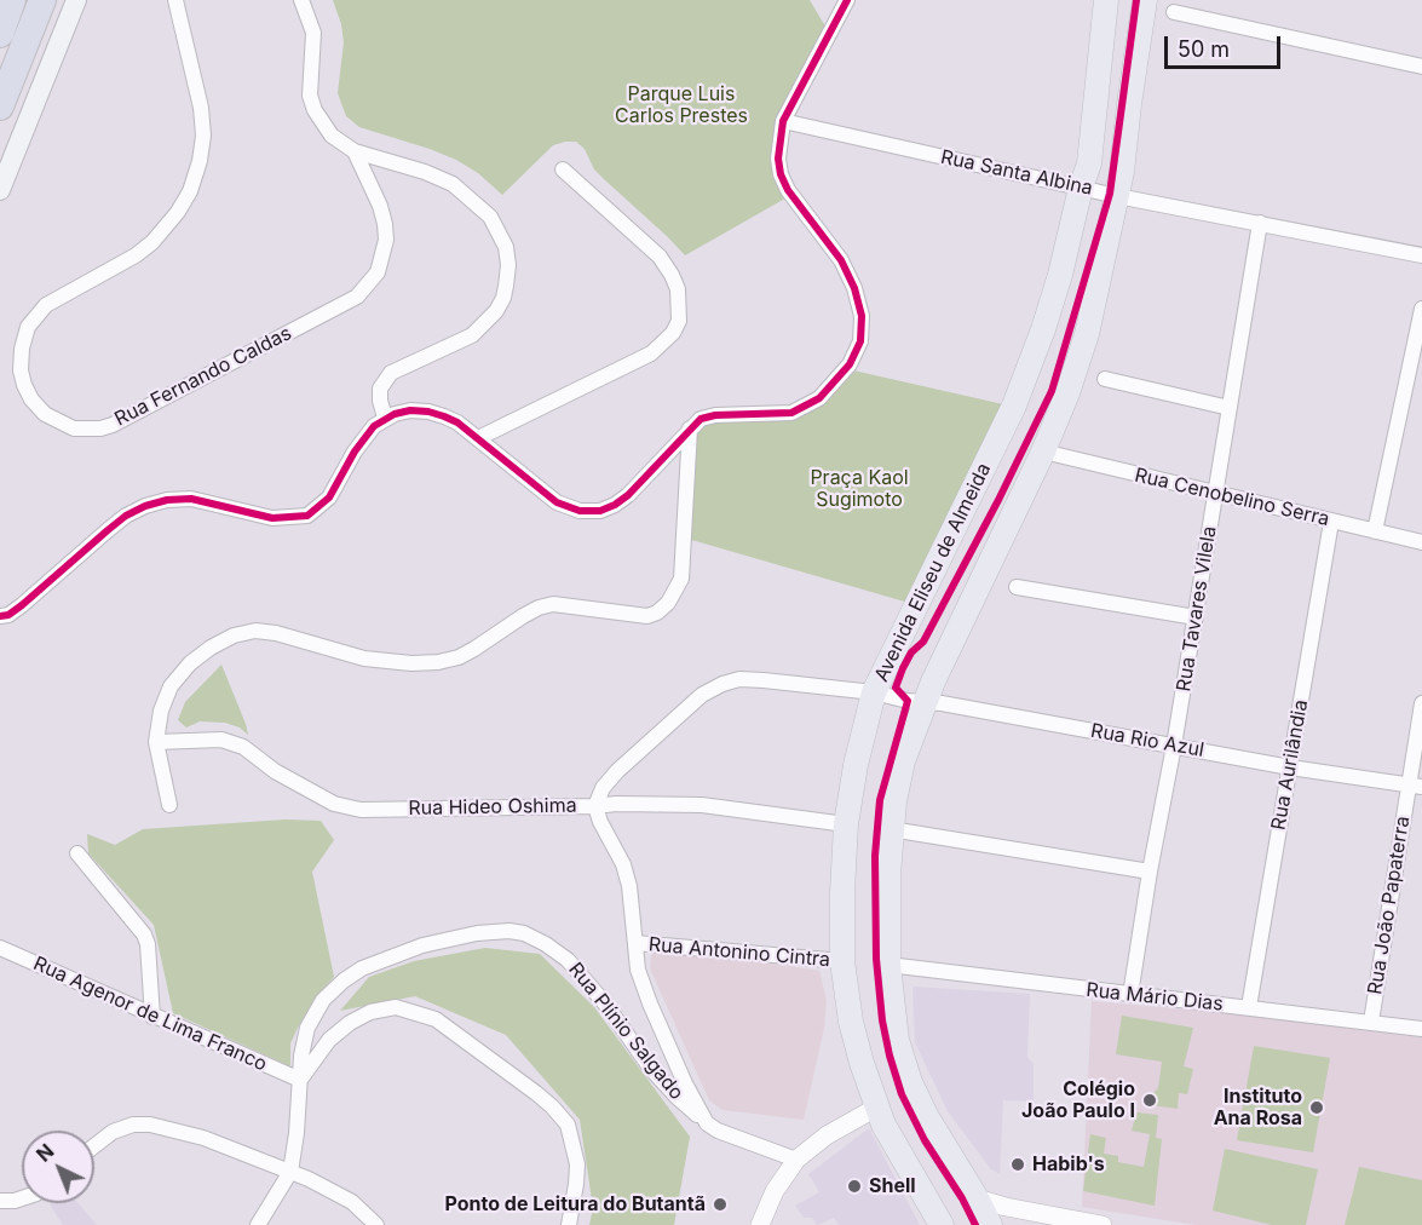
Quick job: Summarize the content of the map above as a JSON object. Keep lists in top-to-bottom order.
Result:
{
  "streets": {
    "main road": ["Avenida Eliseu de Almeida"],
    "street": [
      "Rua Santa Albina",
      "Rua Fernando Caldas",
      "Rua Cenobelino Serra",
      "Rua Tavares Vilela",
      "Rua Rio Azul",
      "Rua Aurilândia",
      "Rua Hideo Oshima",
      "Rua João Papaterra",
      "Rua Antonino Cintra",
      "Rua Mário Dias",
      "Rua Agenor de Lima Franco",
      "Rua Plínio Salgado"
    ]
  },
  "crossings": [
    ["Rua Santa Albina", "Avenida Eliseu de Almeida"],
    ["Rua Santa Albina", "Rua Tavares Vilela"],
    ["Rua Cenobelino Serra", "Rua Tavares Vilela"],
    ["Rua Cenobelino Serra", "Rua Aurilândia"],
    ["Avenida Eliseu de Almeida", "Rua Rio Azul"],
    ["Avenida Eliseu de Almeida", "Rua Hideo Oshima"],
    ["Avenida Eliseu de Almeida", "Rua Antonino Cintra"],
    ["Rua Tavares Vilela", "Rua Rio Azul"],
    ["Rua Tavares Vilela", "Rua Mário Dias"],
    ["Rua Rio Azul", "Rua Aurilândia"],
    ["Rua Rio Azul", "Rua Hideo Oshima"],
    ["Rua Rio Azul", "Rua João Papaterra"],
    ["Rua Aurilândia", "Rua Mário Dias"],
    ["Rua João Papaterra", "Rua Mário Dias"],
    ["Rua Agenor de Lima Franco", "Rua Plínio Salgado"]
  ],
  "parks": ["Parque Luis Carlos Prestes", "Praça Kaol Sugimoto"],
  "places": [
    "Colégio João Paulo I",
    "Instituto Ana Rosa",
    "Habib's",
    "Shell",
    "Ponto de Leitura do Butantã"
  ],
  "scale_bar": "50 m",
  "north": "top left"
}
